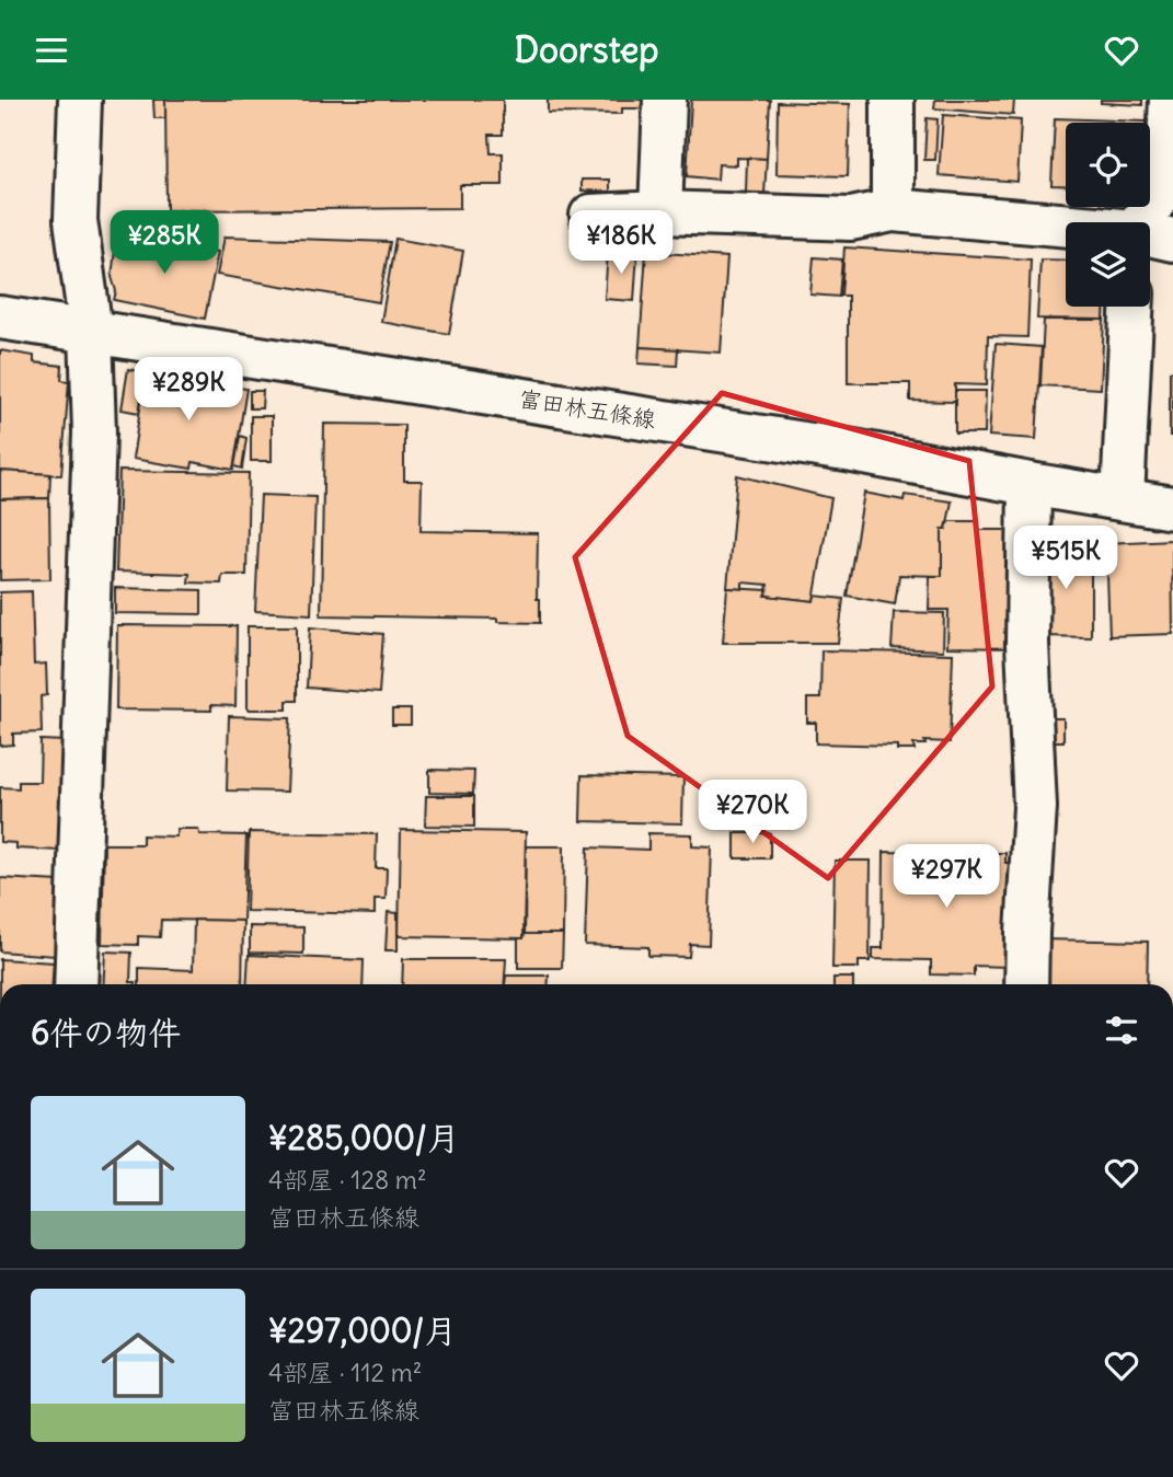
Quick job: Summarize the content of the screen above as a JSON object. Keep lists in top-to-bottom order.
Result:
{
  "streets": {
    "street": ["富田林五條線"]
  },
  "page": {
    "header": "Doorstep",
    "price": [
      "¥285K",
      "¥186K",
      "¥289K",
      "¥515K",
      "¥270K",
      "¥297K"
    ],
    "heading": "6件の物件",
    "list": [
      {
        "name": "¥285,000/月",
        "note": "4部屋 · 128 m² · 富田林五條線"
      },
      {
        "name": "¥297,000/月",
        "note": "4部屋 · 112 m² · 富田林五條線"
      }
    ]
  }
}
